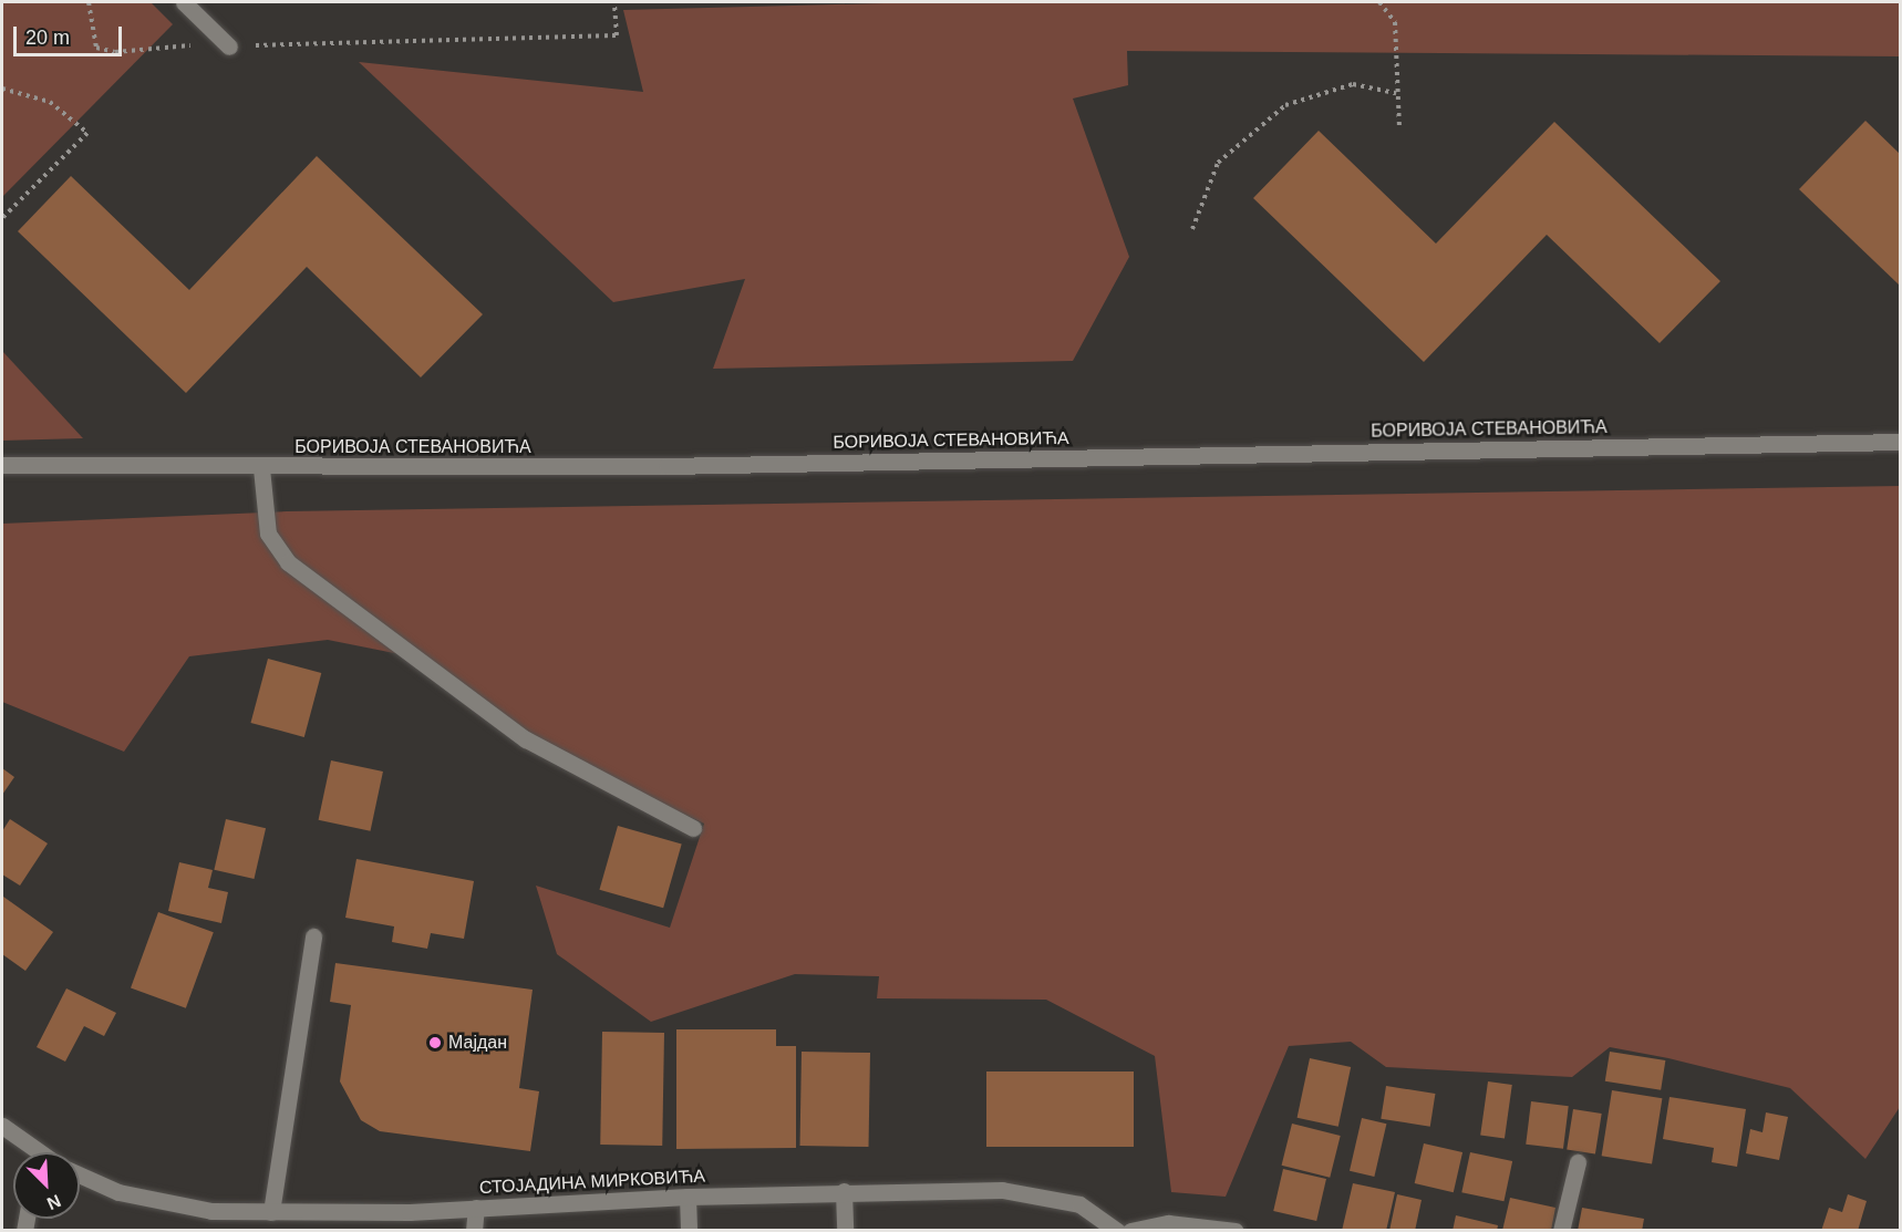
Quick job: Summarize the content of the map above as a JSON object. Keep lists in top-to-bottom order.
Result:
{
  "streets": {
    "street": ["БОРИВОЈА СТЕВАНОВИЋА", "СТОЈАДИНА МИРКОВИЋА"]
  },
  "places": ["Мајдан"],
  "scale_bar": "20 m",
  "north": "bottom right"
}
